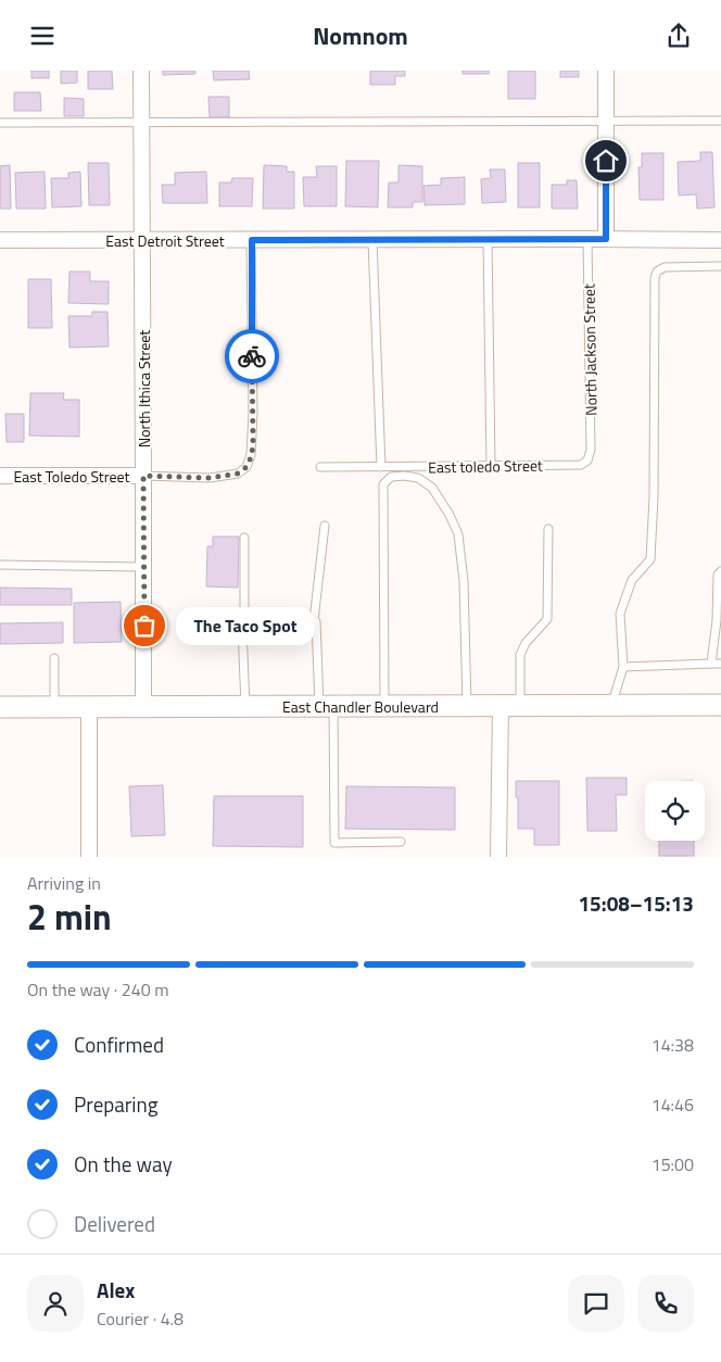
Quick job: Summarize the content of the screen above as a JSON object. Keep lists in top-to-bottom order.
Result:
{
  "streets": {
    "main road": ["East Chandler Boulevard"],
    "street": ["East Detroit Street", "North Ithica Street", "East Toledo Street"],
    "lane": ["North Jackson Street", "East toledo Street"]
  },
  "crossings": [
    ["East Detroit Street", "North Jackson Street"],
    ["East Detroit Street", "North Ithica Street"],
    ["North Jackson Street", "East toledo Street"],
    ["North Ithica Street", "East Toledo Street"],
    ["North Ithica Street", "East Chandler Boulevard"]
  ],
  "places": ["The Taco Spot"],
  "page": {
    "header": "Nomnom",
    "bubble": "The Taco Spot",
    "heading": ["2 min", "Arriving in", "15:08–15:13"],
    "panel": ["Alex", "Courier · 4.8"],
    "bar": "On the way · 240 m",
    "list": [
      ["Confirmed", "14:38"],
      ["Preparing", "14:46"],
      ["On the way", "15:00"],
      "Delivered"
    ]
  }
}
